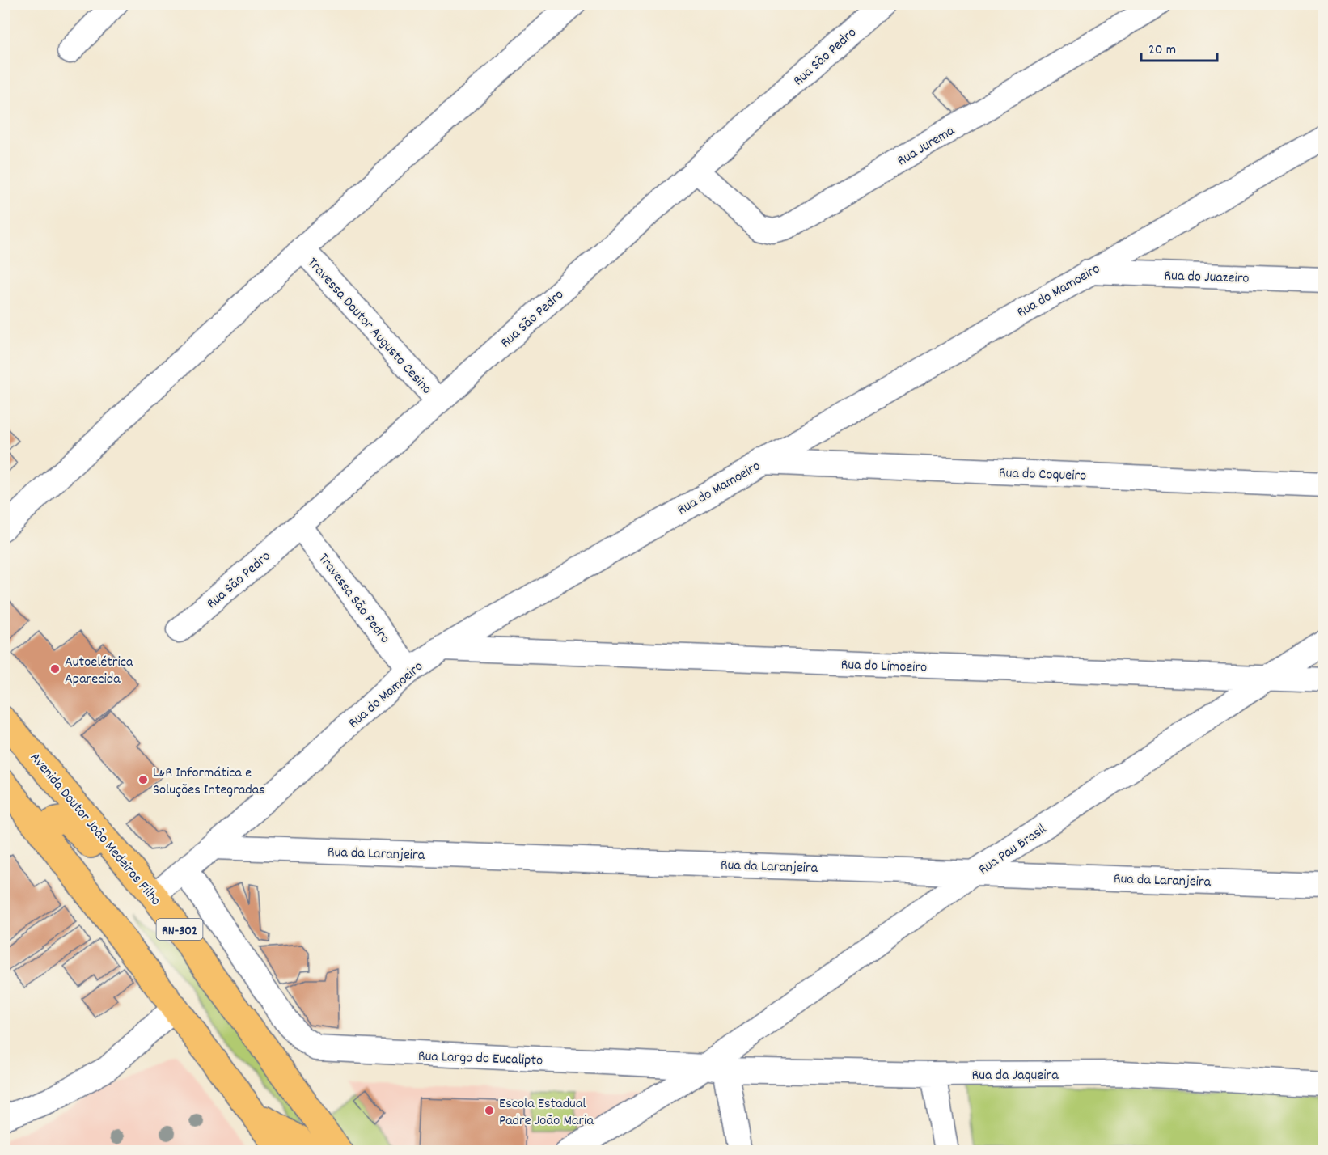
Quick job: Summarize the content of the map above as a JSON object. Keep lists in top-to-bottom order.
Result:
{
  "streets": {
    "main road": ["Avenida Doutor João Medeiros Filho", "RN-302"],
    "street": [
      "Rua São Pedro",
      "Rua Jurema",
      "Rua do Juazeiro",
      "Rua do Mamoeiro",
      "Travessa Doutor Augusto Cesino",
      "Rua do Coqueiro",
      "Travessa São Pedro",
      "Rua do Limoeiro",
      "Rua Pau Brasil",
      "Rua da Laranjeira",
      "Rua Largo do Eucalipto",
      "Rua da Jaqueira"
    ]
  },
  "crossings": [
    ["Rua São Pedro", "Rua Jurema"],
    ["Rua São Pedro", "Travessa Doutor Augusto Cesino"],
    ["Rua São Pedro", "Travessa São Pedro"],
    ["Rua do Juazeiro", "Rua do Mamoeiro"],
    ["Rua do Mamoeiro", "Rua do Coqueiro"],
    ["Rua do Mamoeiro", "Travessa São Pedro"],
    ["Rua do Mamoeiro", "Rua do Limoeiro"],
    ["Rua do Mamoeiro", "Avenida Doutor João Medeiros Filho"],
    ["Rua do Mamoeiro", "Rua da Laranjeira"],
    ["Rua do Mamoeiro", "Rua Largo do Eucalipto"],
    ["Rua do Limoeiro", "Rua Pau Brasil"],
    ["Rua Pau Brasil", "Rua da Laranjeira"],
    ["Rua Pau Brasil", "Rua Largo do Eucalipto"],
    ["Rua Pau Brasil", "Rua da Jaqueira"],
    ["Rua Largo do Eucalipto", "Rua da Jaqueira"]
  ],
  "places": ["Autoelétrica Aparecida", "L&R Informática e Soluções Integradas", "Escola Estadual Padre João Maria"],
  "scale_bar": "20 m"
}
